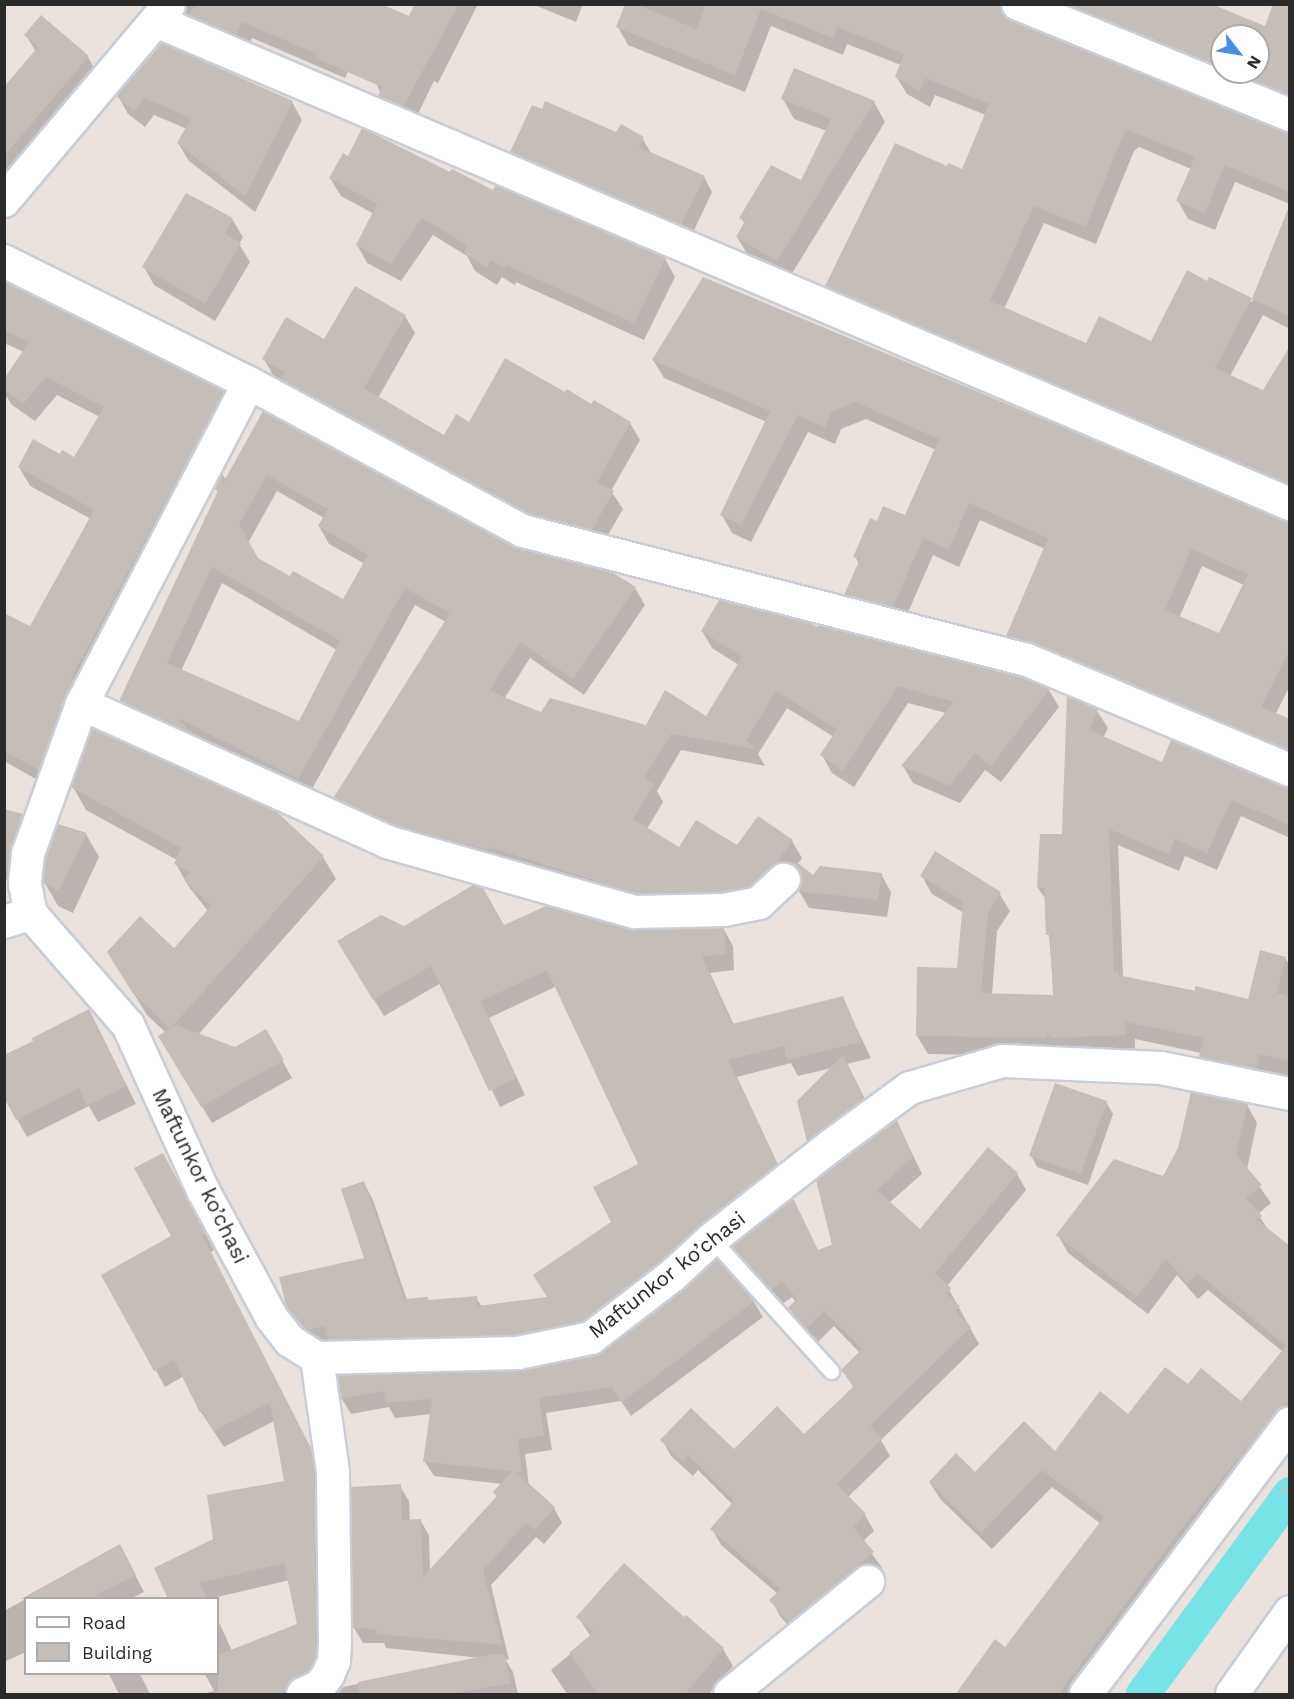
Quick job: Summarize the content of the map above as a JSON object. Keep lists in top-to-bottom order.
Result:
{
  "streets": {
    "street": ["Maftunkor ko’chasi"]
  },
  "legend": ["Road", "Building"],
  "north": "bottom right"
}
